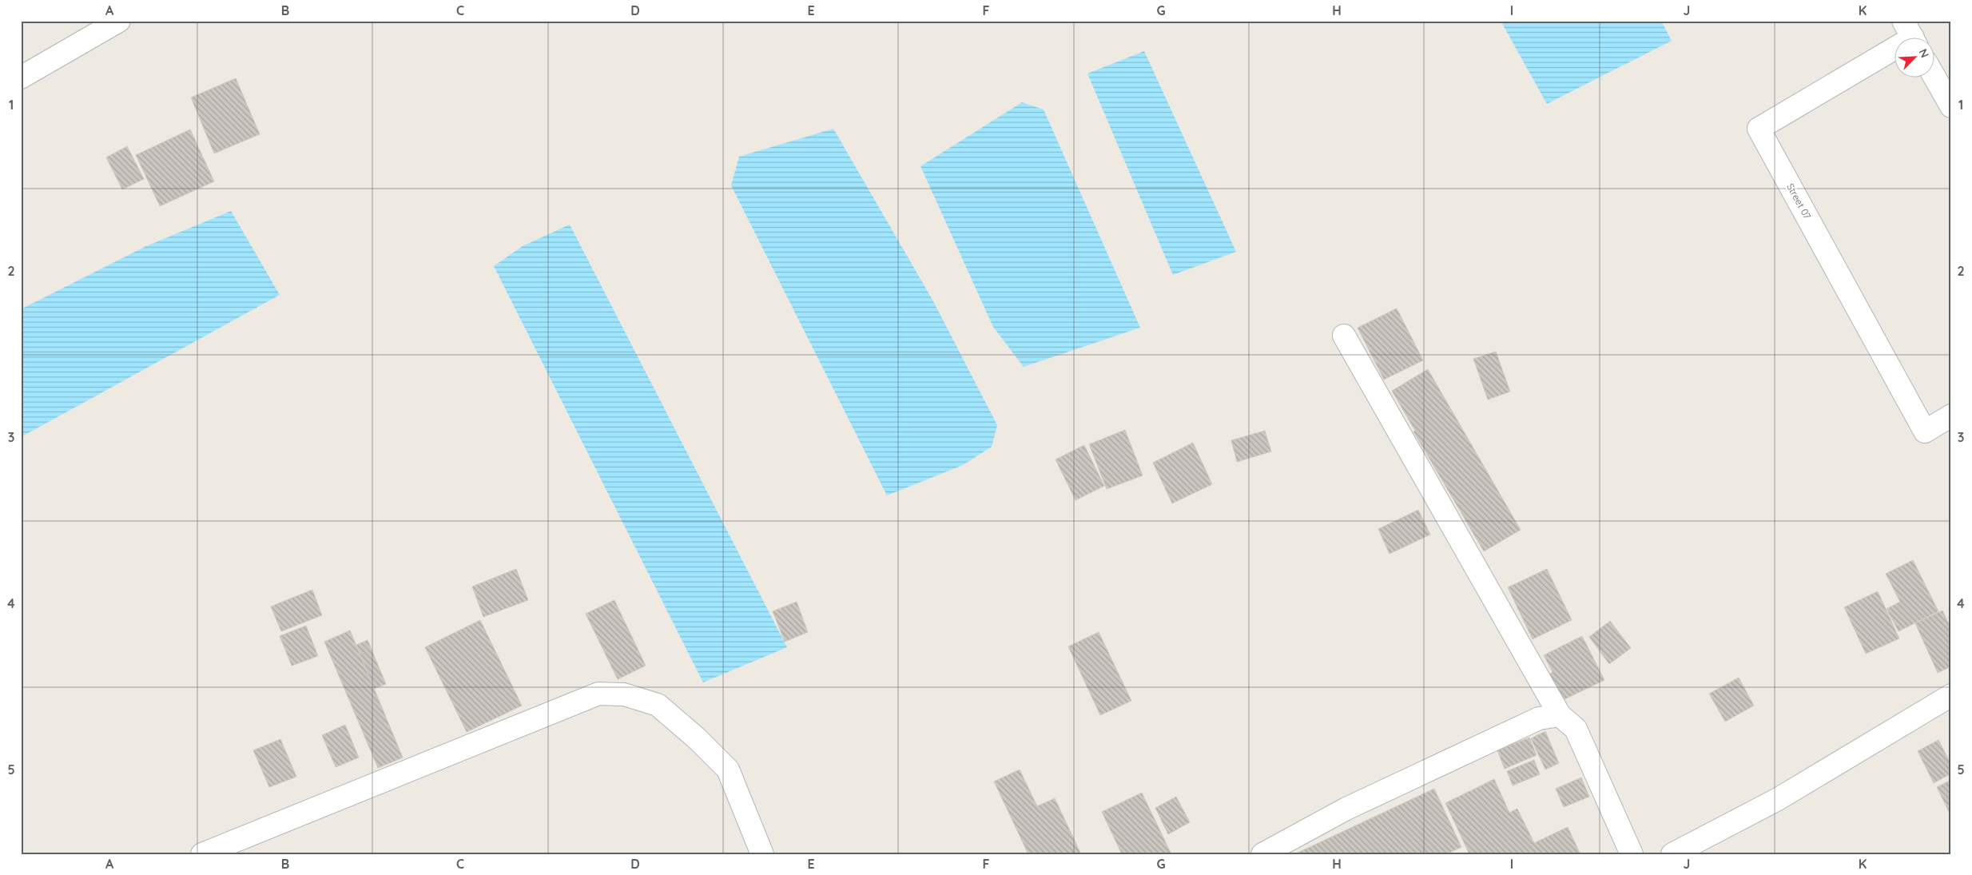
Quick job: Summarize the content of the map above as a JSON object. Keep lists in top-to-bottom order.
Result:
{
  "streets": {
    "street": ["Street 07"]
  },
  "north": "top right",
  "grid": {
    "columns": [
      "A",
      "B",
      "C",
      "D",
      "E",
      "F",
      "G",
      "H",
      "I",
      "J",
      "K"
    ],
    "rows": [
      "1",
      "2",
      "3",
      "4",
      "5"
    ]
  }
}
